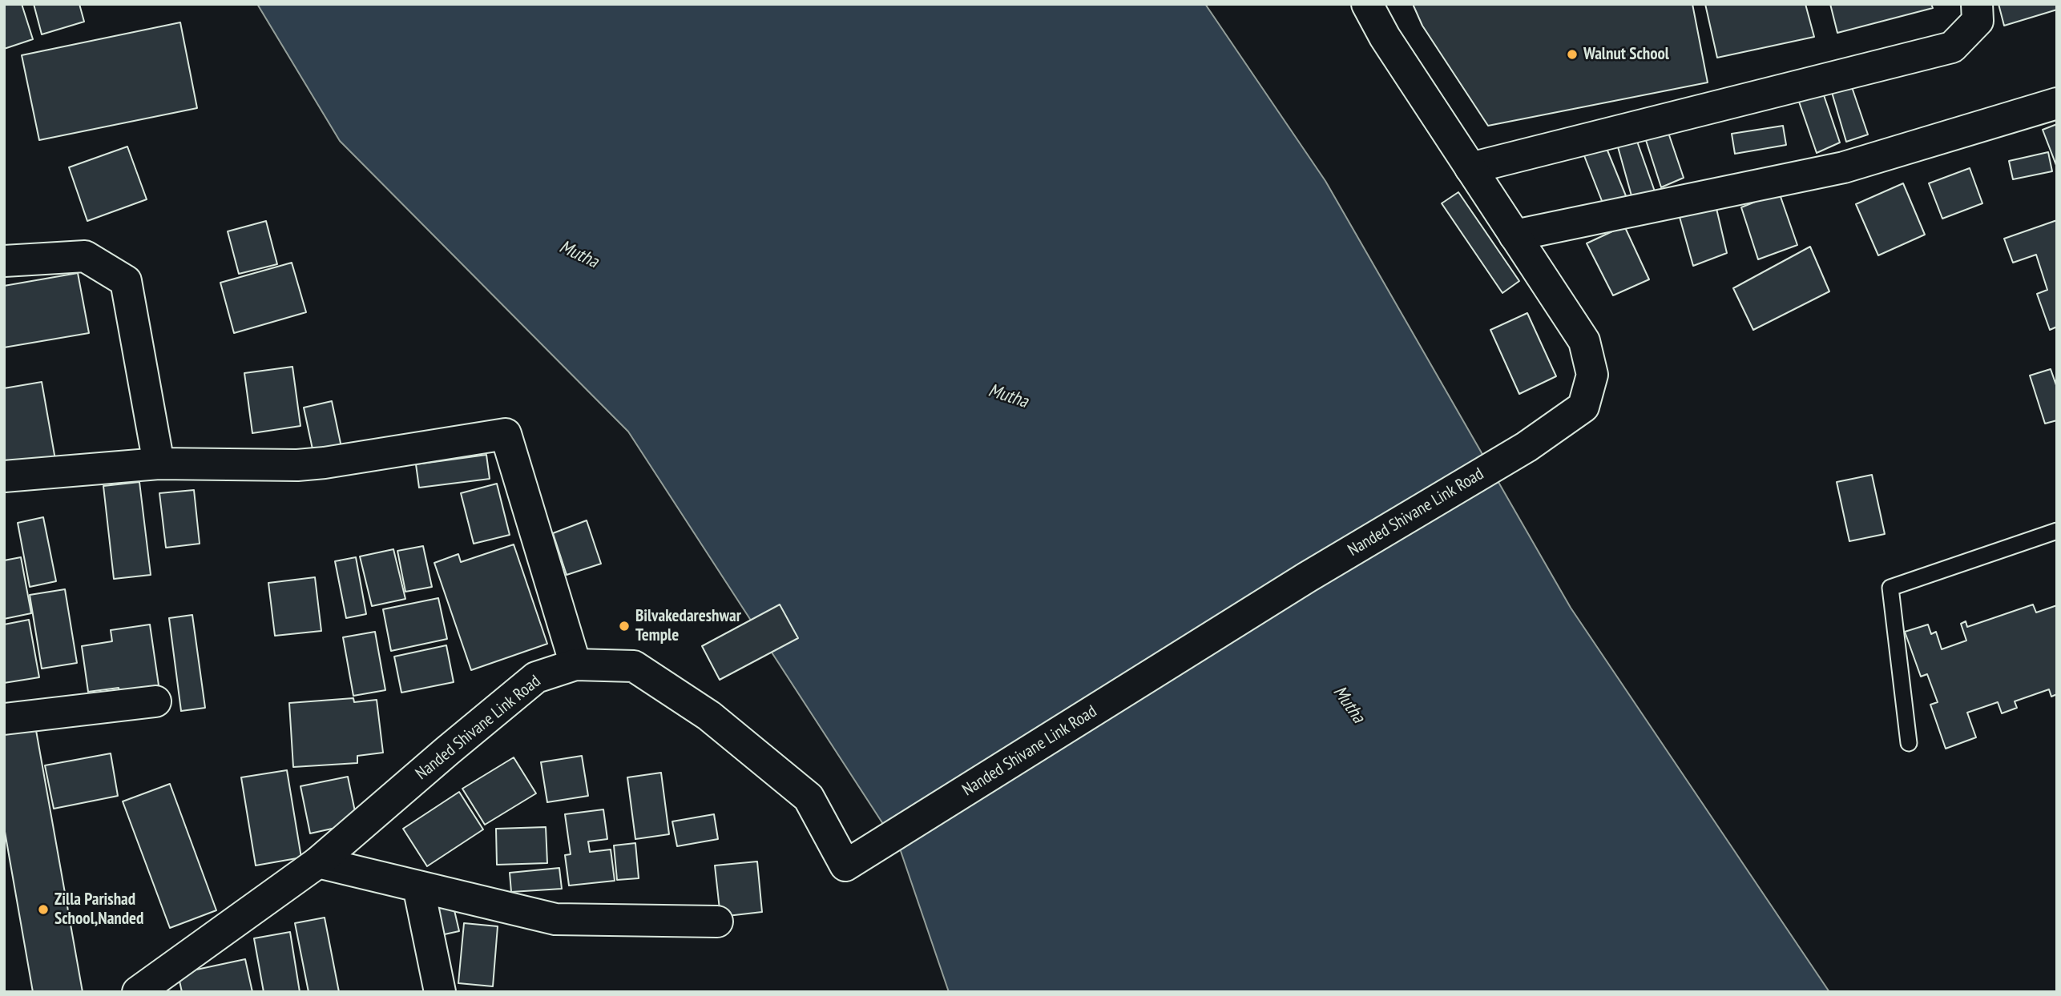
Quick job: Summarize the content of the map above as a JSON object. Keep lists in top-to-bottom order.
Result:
{
  "streets": {
    "street": ["Nanded Shivane Link Road"]
  },
  "water": ["Mutha"],
  "places": ["Walnut School", "Bilvakedareshwar Temple", "Zilla Parishad School,Nanded"]
}
